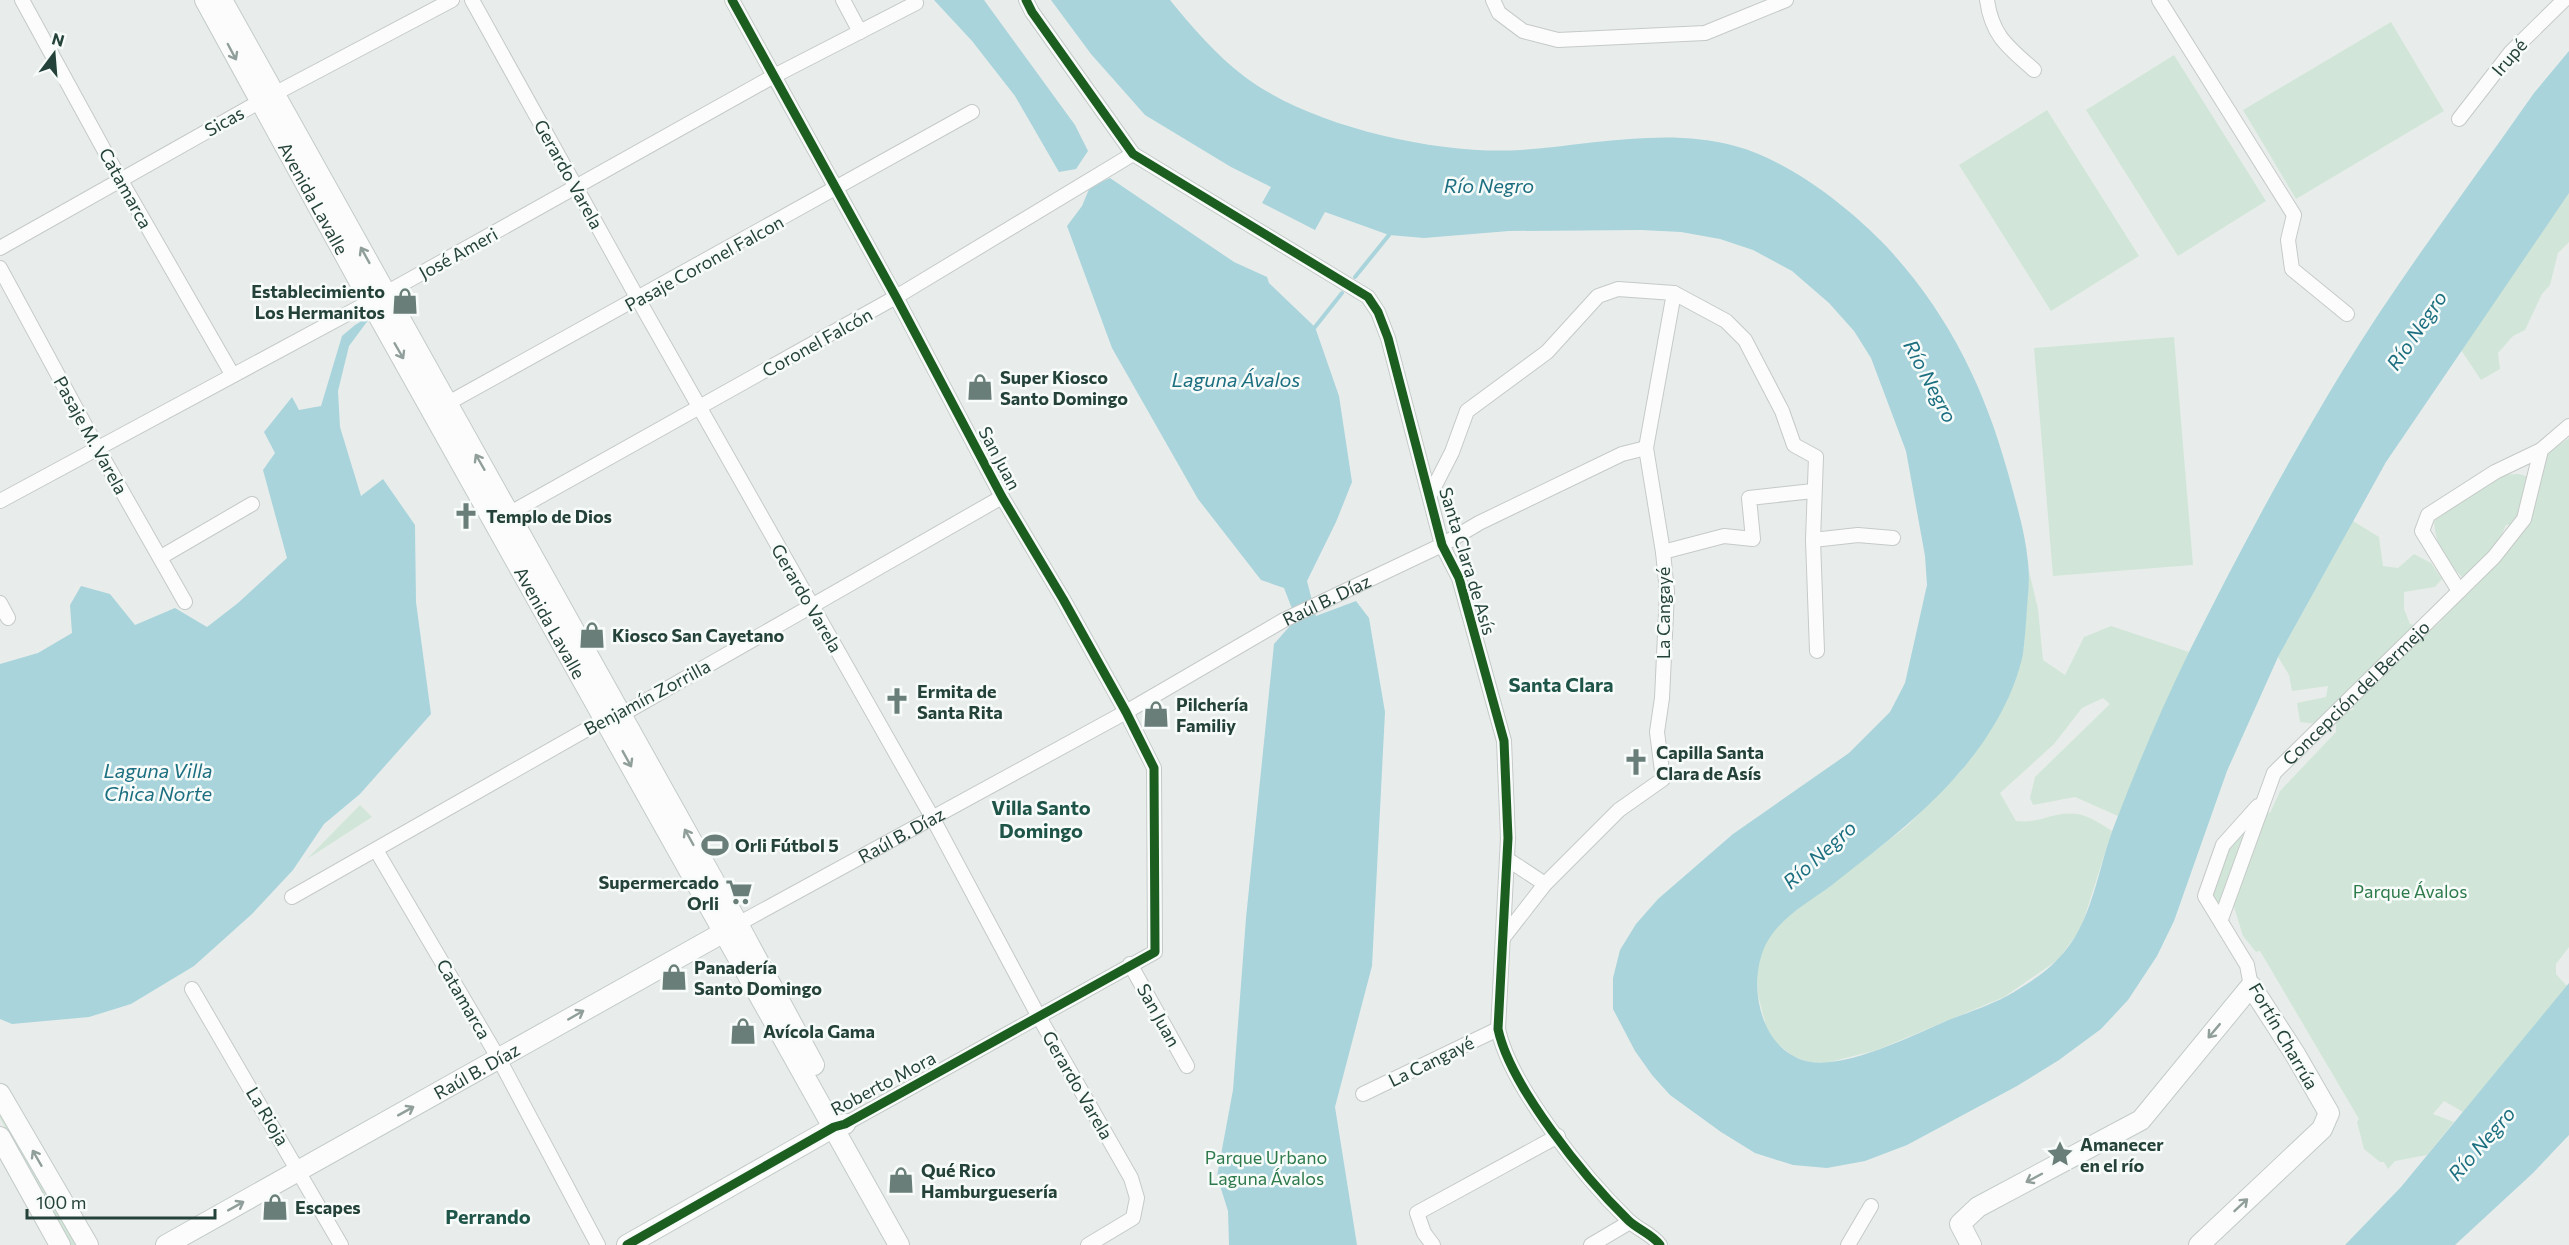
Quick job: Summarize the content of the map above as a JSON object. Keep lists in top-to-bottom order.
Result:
{
  "streets": {
    "street": [
      "Irupé",
      "Sicas",
      "Gerardo Varela",
      "Catamarca",
      "Avenida Lavalle",
      "José Ameri",
      "Pasaje Coronel Falcon",
      "Coronel Falcón",
      "Pasaje M. Varela",
      "San Juan",
      "Santa Clara de Asís",
      "Raúl B. Díaz",
      "La Cangayé",
      "Concepción del Bermejo",
      "Benjamín Zorrilla",
      "Fortín Charrúa",
      "Roberto Mora",
      "La Rioja"
    ]
  },
  "crossings": [
    ["Sicas", "Catamarca"],
    ["Sicas", "Avenida Lavalle"],
    ["Gerardo Varela", "José Ameri"],
    ["Gerardo Varela", "Pasaje Coronel Falcon"],
    ["Gerardo Varela", "Coronel Falcón"],
    ["Gerardo Varela", "Raúl B. Díaz"],
    ["Gerardo Varela", "Benjamín Zorrilla"],
    ["Gerardo Varela", "Roberto Mora"],
    ["Catamarca", "José Ameri"],
    ["Catamarca", "Raúl B. Díaz"],
    ["Catamarca", "Benjamín Zorrilla"],
    ["Avenida Lavalle", "José Ameri"],
    ["Avenida Lavalle", "Pasaje Coronel Falcon"],
    ["Avenida Lavalle", "Coronel Falcón"],
    ["Avenida Lavalle", "Raúl B. Díaz"],
    ["Avenida Lavalle", "Benjamín Zorrilla"],
    ["Avenida Lavalle", "Roberto Mora"],
    ["José Ameri", "Pasaje M. Varela"],
    ["José Ameri", "San Juan"],
    ["Pasaje Coronel Falcon", "San Juan"],
    ["Coronel Falcón", "San Juan"],
    ["Coronel Falcón", "Santa Clara de Asís"],
    ["San Juan", "Raúl B. Díaz"],
    ["San Juan", "Benjamín Zorrilla"],
    ["San Juan", "Roberto Mora"],
    ["Santa Clara de Asís", "Raúl B. Díaz"],
    ["Santa Clara de Asís", "La Cangayé"],
    ["Raúl B. Díaz", "La Cangayé"],
    ["Raúl B. Díaz", "La Rioja"],
    ["Concepción del Bermejo", "Fortín Charrúa"]
  ],
  "one_way": ["Raúl B. Díaz"],
  "districts": ["Santa Clara", "Villa Santo Domingo", "Perrando"],
  "water": ["Río Negro", "Laguna Ávalos", "Laguna Villa Chica Norte"],
  "parks": ["Parque Ávalos", "Parque Urbano Laguna Ávalos"],
  "places": {
    "shop": [
      "Establecimiento Los Hermanitos",
      "Super Kiosco Santo Domingo",
      "Kiosco San Cayetano",
      "Pilchería Familiy",
      "Panadería Santo Domingo",
      "Avícola Gama",
      "Qué Rico Hamburguesería",
      "Escapes"
    ],
    "church": ["Templo de Dios", "Ermita de Santa Rita", "Capilla Santa Clara de Asís"],
    "sports": ["Orli Fútbol 5"],
    "supermarket": ["Supermercado Orli"],
    "place": ["Amanecer en el río"]
  },
  "scale_bar": "100 m",
  "north": "top"
}
